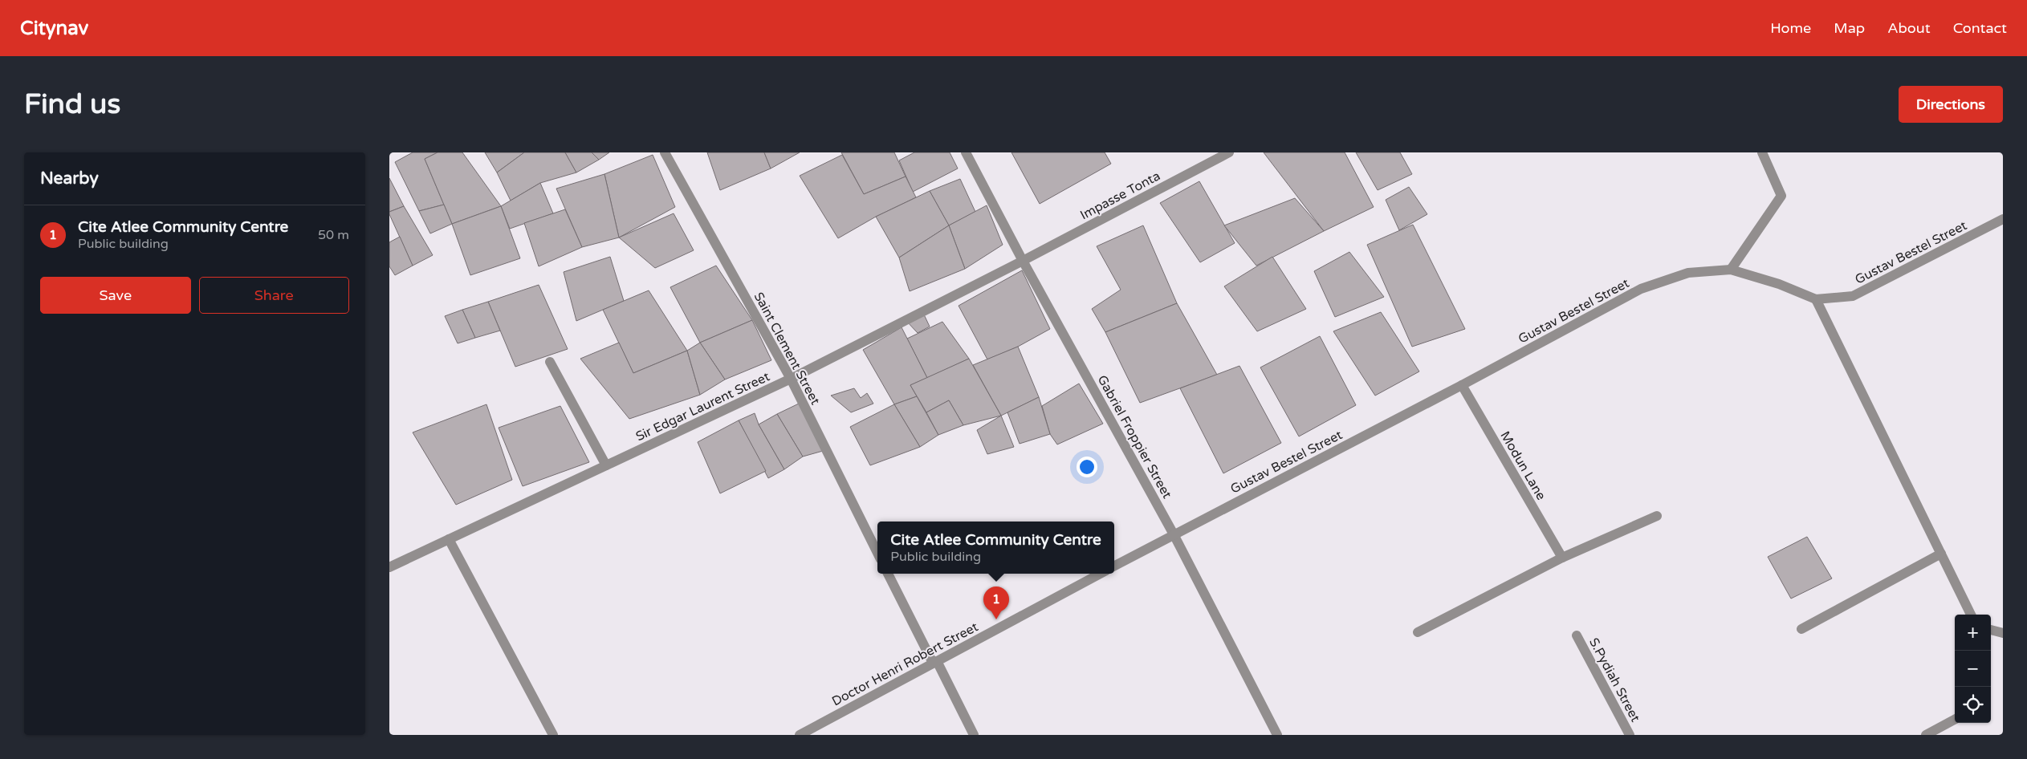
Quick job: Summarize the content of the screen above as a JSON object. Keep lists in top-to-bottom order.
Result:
{
  "streets": {
    "street": [
      "Impasse Tonta",
      "Gustav Bestel Street",
      "Saint Clement Street",
      "Sir Edgar Laurent Street",
      "Gabriel Froppier Street",
      "Modun Lane",
      "Doctor Henri Robert Street",
      "S.Pydiah Street"
    ]
  },
  "crossings": [
    ["Impasse Tonta", "Sir Edgar Laurent Street"],
    ["Impasse Tonta", "Gabriel Froppier Street"],
    ["Gustav Bestel Street", "Gabriel Froppier Street"],
    ["Gustav Bestel Street", "Modun Lane"],
    ["Saint Clement Street", "Sir Edgar Laurent Street"],
    ["Sir Edgar Laurent Street", "Gabriel Froppier Street"]
  ],
  "page": {
    "header": "Citynav",
    "nav": [
      "Home",
      "Map",
      "About",
      "Contact"
    ],
    "buttons": [
      "Directions",
      ["Save", "Share"]
    ],
    "title": "Find us",
    "heading": "Nearby",
    "list": [
      {
        "mark": "1",
        "name": "Cite Atlee Community Centre",
        "note": "Public building",
        "value": "50 m"
      }
    ],
    "popup": ["Cite Atlee Community Centre", "Public building"],
    "pins": "1",
    "map_buttons": ["+", "−"]
  }
}
